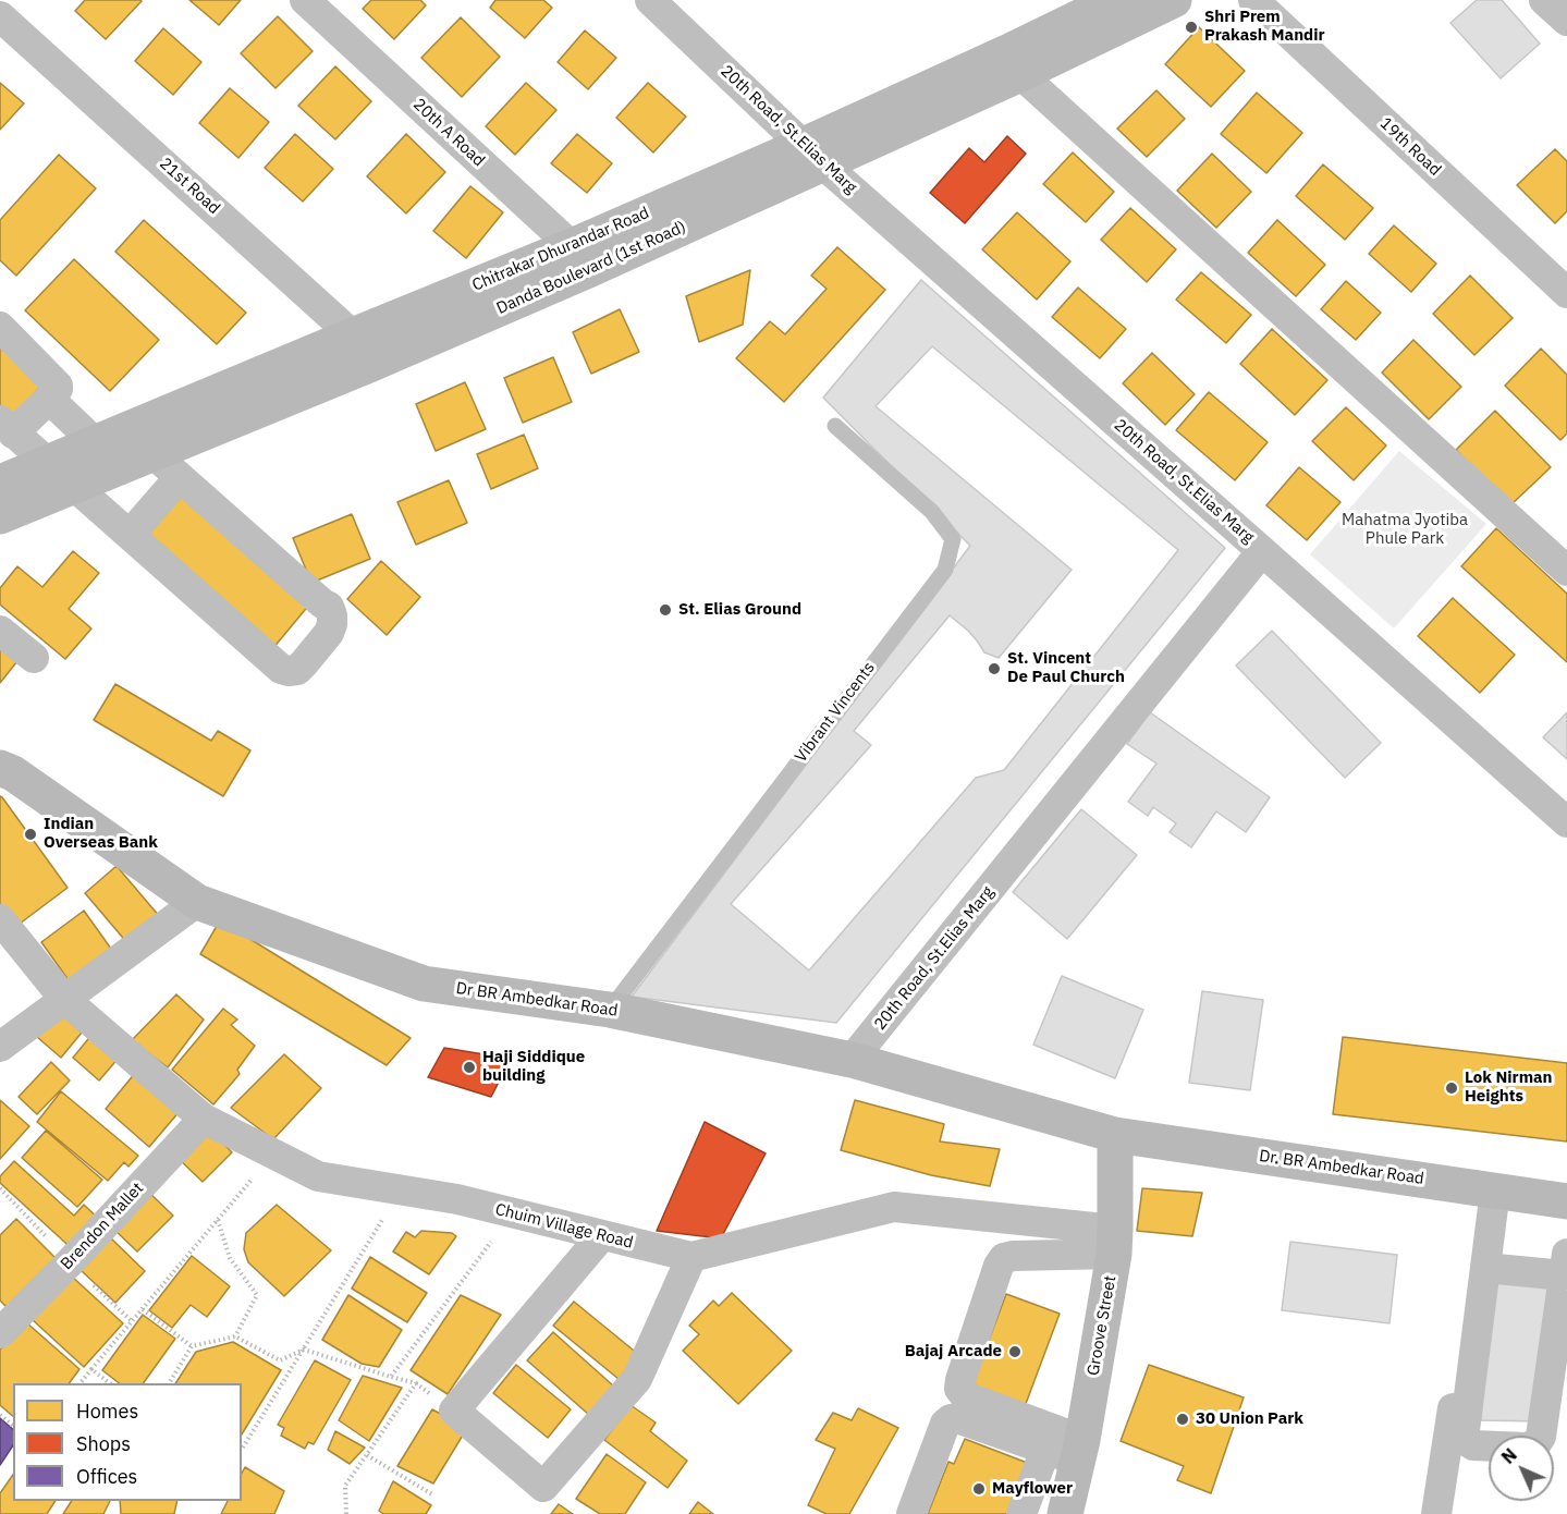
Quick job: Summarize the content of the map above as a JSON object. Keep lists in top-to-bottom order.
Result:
{
  "streets": {
    "main road": [
      "Chitrakar Dhurandar Road",
      "Dr BR Ambedkar Road",
      "Dr. BR Ambedkar Road",
      "Groove Street"
    ],
    "street": [
      "20th Road, St.Elias Marg",
      "20th A Road",
      "19th Road",
      "21st Road",
      "Brendon Mallet",
      "Chuim Village Road"
    ],
    "lane": ["Vibrant Vincents"]
  },
  "crossings": [
    ["20th Road, St.Elias Marg", "Chitrakar Dhurandar Road"],
    ["20th Road, St.Elias Marg", "Dr BR Ambedkar Road"],
    ["20th A Road", "Chitrakar Dhurandar Road"],
    ["21st Road", "Chitrakar Dhurandar Road"],
    ["Vibrant Vincents", "Dr BR Ambedkar Road"],
    ["Dr BR Ambedkar Road", "Dr. BR Ambedkar Road"],
    ["Dr BR Ambedkar Road", "Groove Street"],
    ["Dr. BR Ambedkar Road", "Groove Street"],
    ["Brendon Mallet", "Chuim Village Road"],
    ["Chuim Village Road", "Groove Street"]
  ],
  "parks": ["Mahatma Jyotiba Phule Park"],
  "places": [
    "Shri Prem Prakash Mandir",
    "St. Elias Ground",
    "St. Vincent De Paul Church",
    "Indian Overseas Bank",
    "Haji Siddique building",
    "Lok Nirman Heights",
    "Bajaj Arcade",
    "30 Union Park",
    "Mayflower"
  ],
  "legend": ["Homes", "Shops", "Offices"],
  "north": "top left"
}
